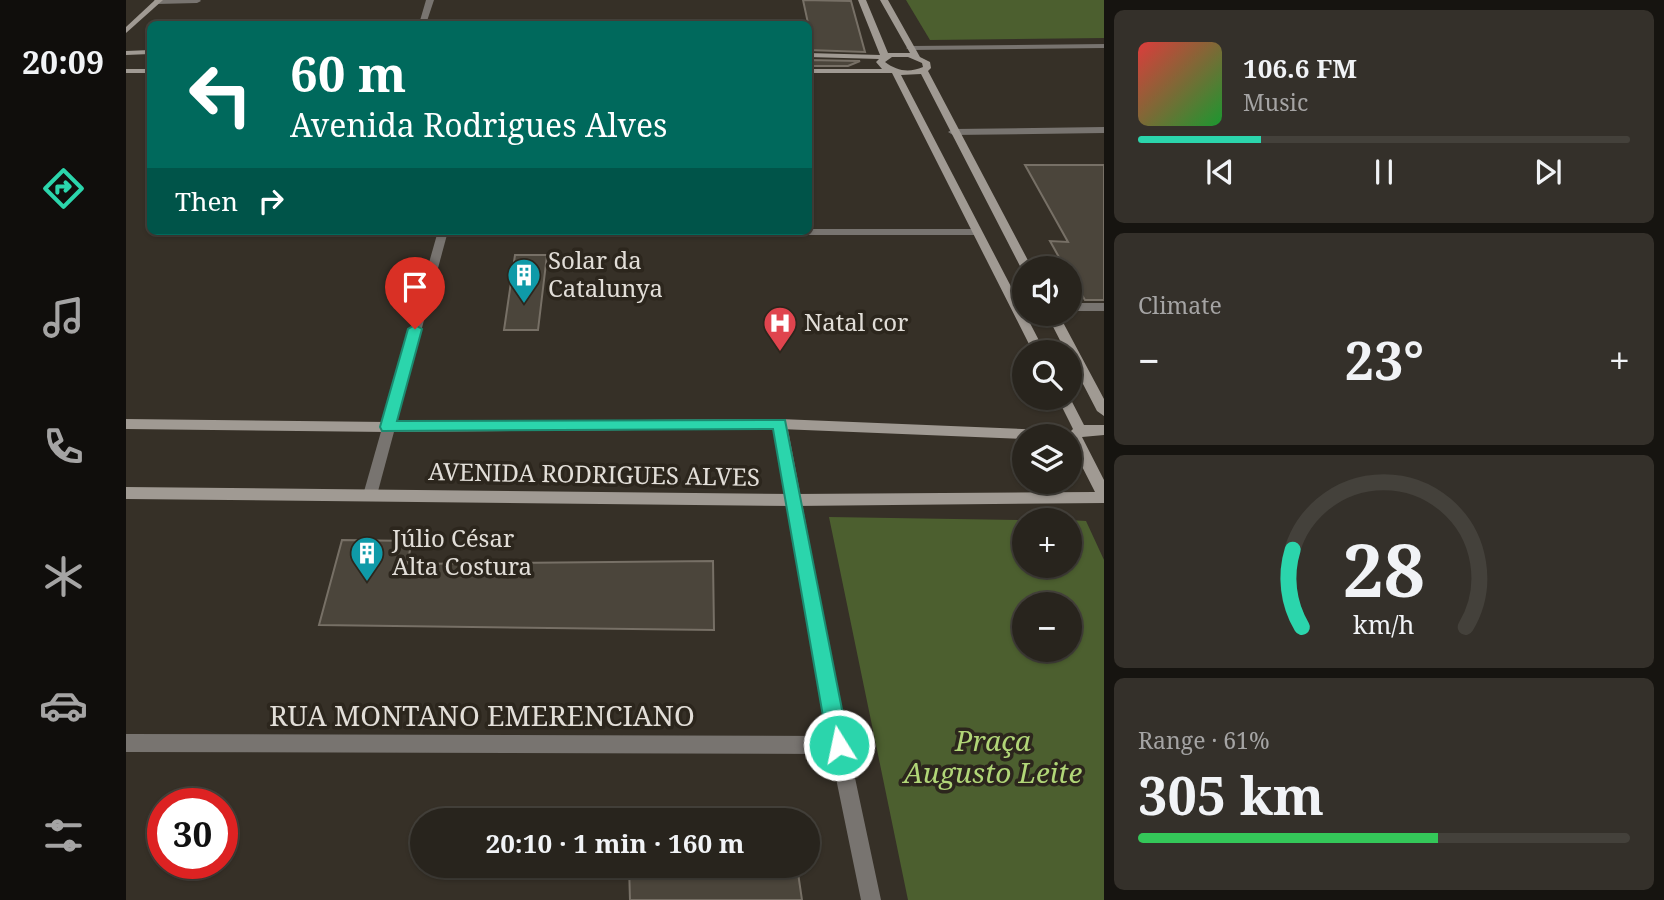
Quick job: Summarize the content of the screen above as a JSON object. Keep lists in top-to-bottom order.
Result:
{
  "streets": {
    "main road": ["AVENIDA RODRIGUES ALVES"],
    "street": ["RUA MONTANO EMERENCIANO"]
  },
  "parks": ["Praça Augusto Leite"],
  "places": {
    "building": ["Solar da Catalunya", "Júlio César Alta Costura"],
    "hospital": ["Natal cor"]
  },
  "page": {
    "tabs": "20:09",
    "turn": ["60 m", "Avenida Rodrigues Alves"],
    "song": ["106.6 FM", "Music"],
    "then": "Then",
    "tile": [
      "Climate",
      ["Range · 61%", "305 km"]
    ],
    "map_buttons": ["+", "−"],
    "heat": ["−", "23°", "+"],
    "limit": "30",
    "trip": "20:10 · 1 min · 160 m",
    "gauge": ["28", "km/h"]
  }
}
